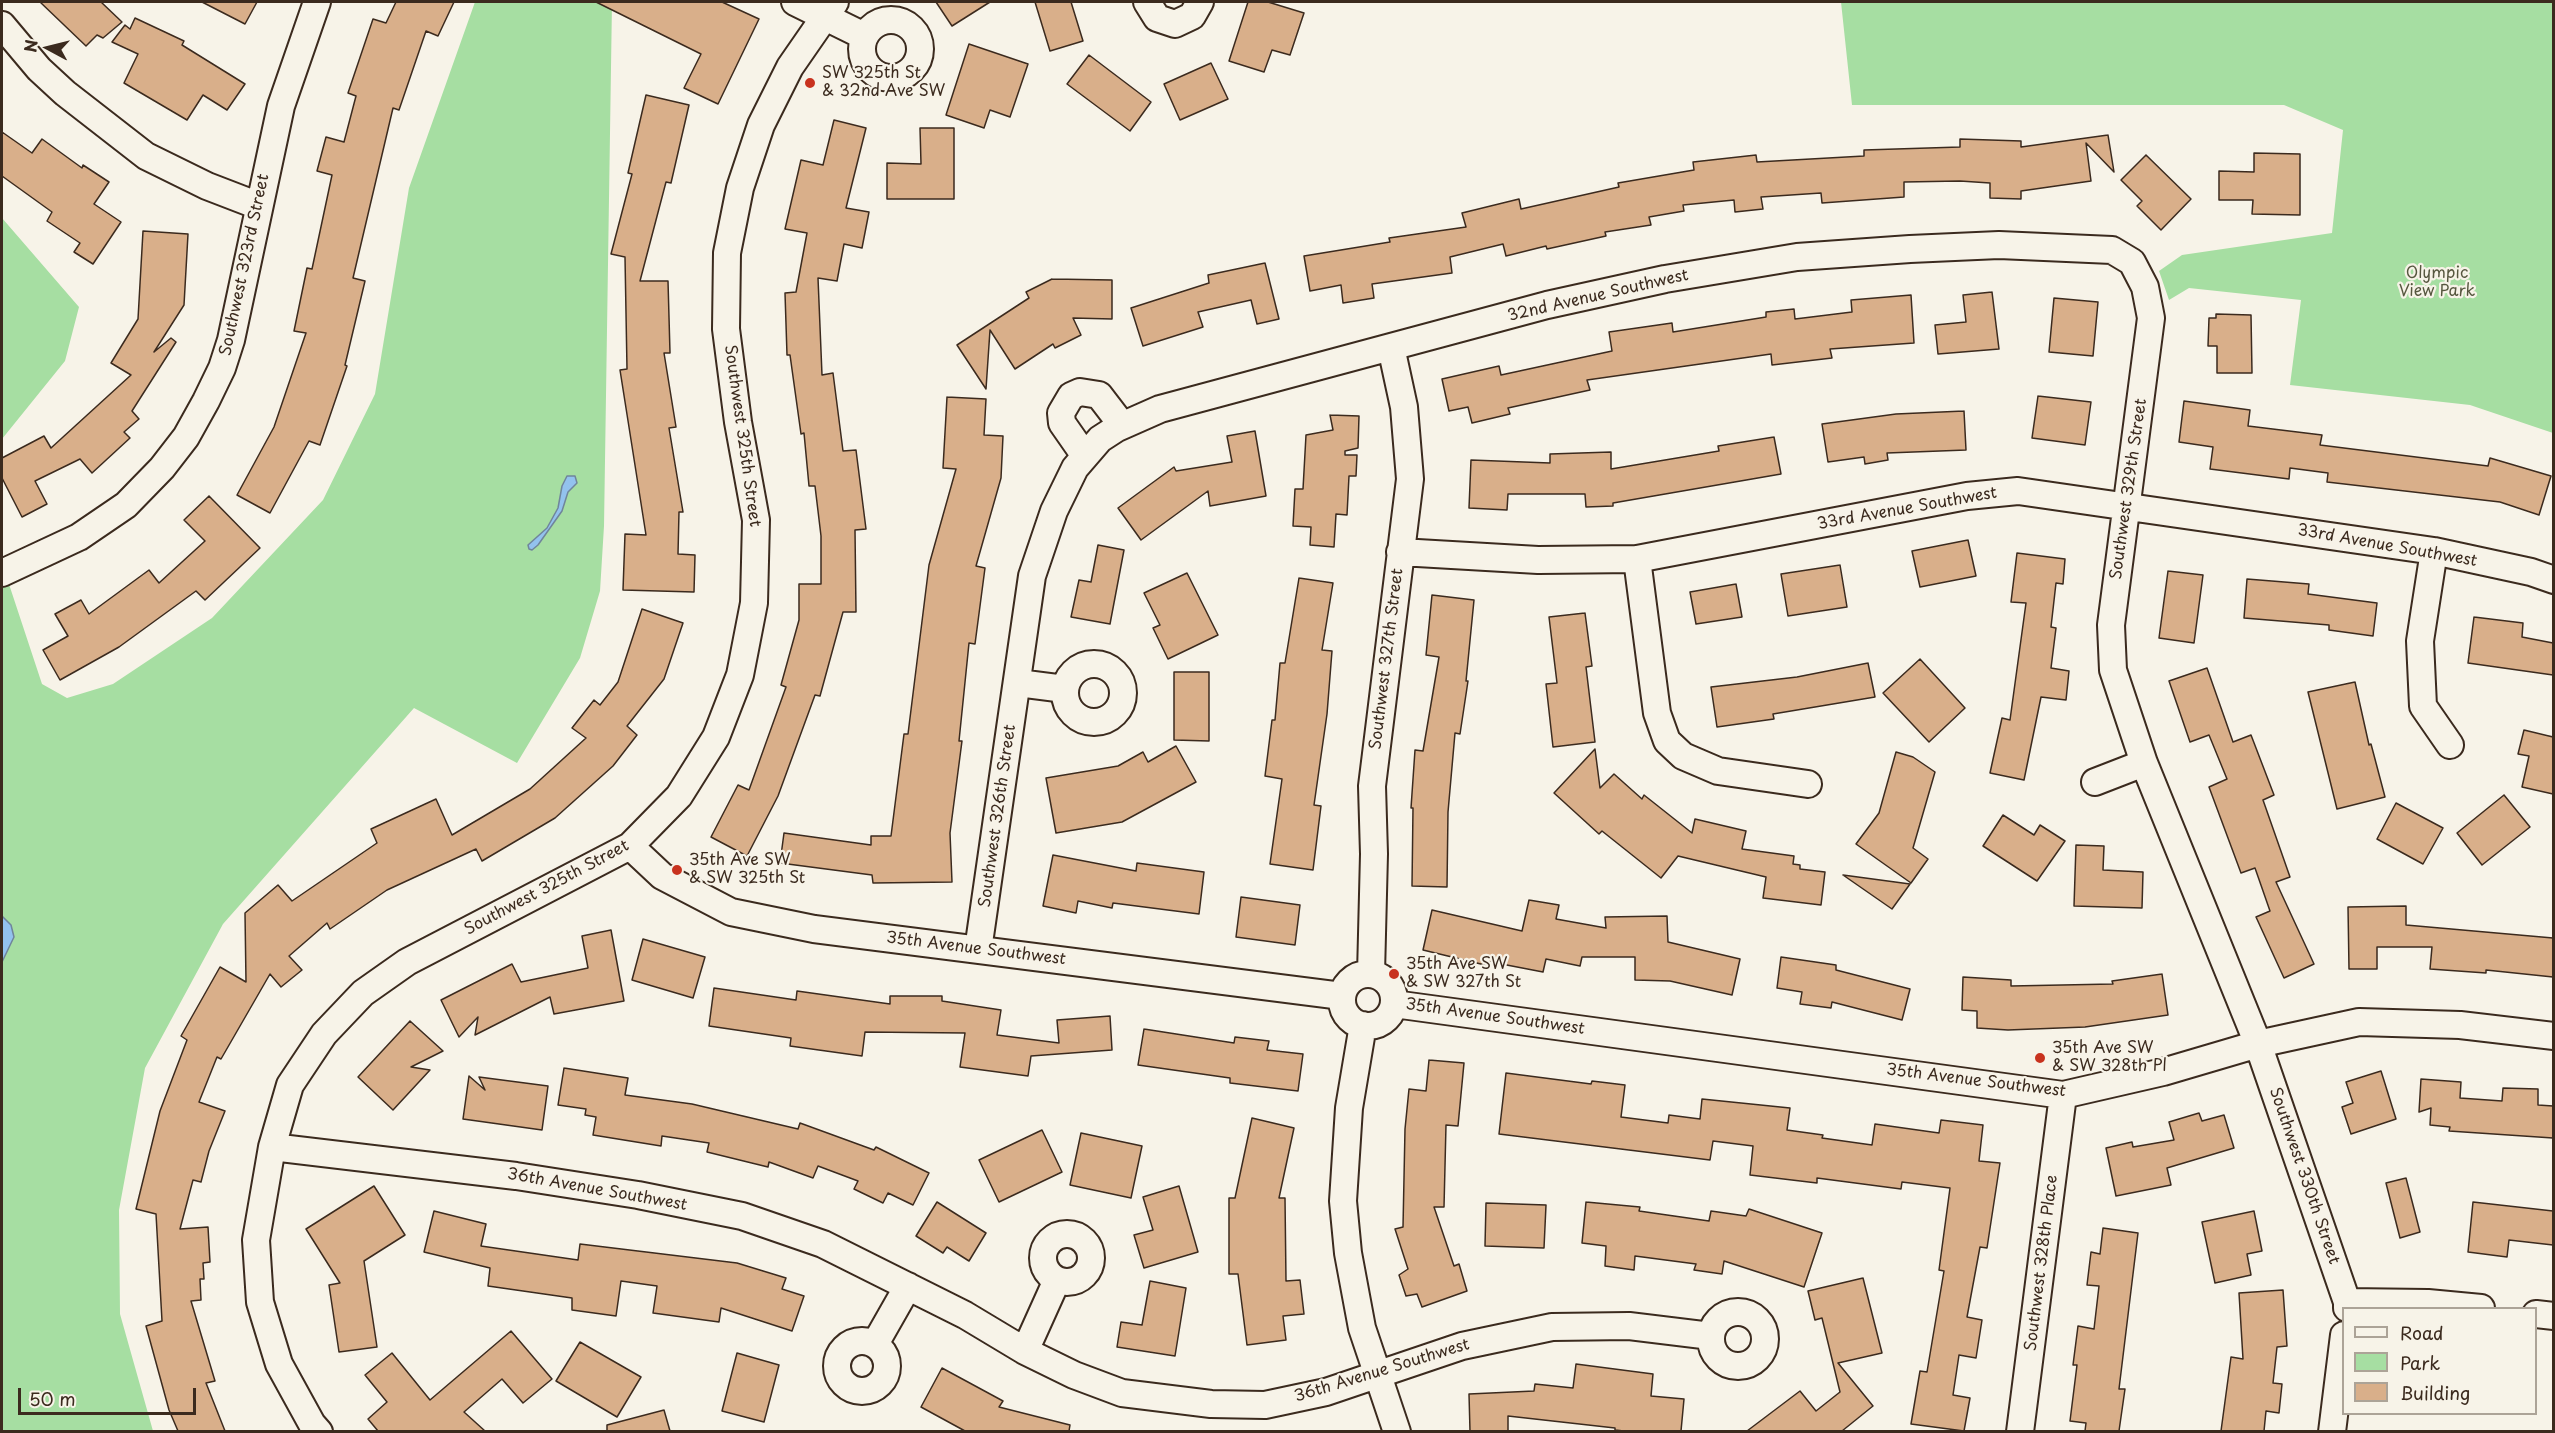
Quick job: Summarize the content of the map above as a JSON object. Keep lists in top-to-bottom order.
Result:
{
  "streets": {
    "street": [
      "Southwest 323rd Street",
      "32nd Avenue Southwest",
      "Southwest 325th Street",
      "Southwest 329th Street",
      "33rd Avenue Southwest",
      "Southwest 327th Street",
      "Southwest 326th Street",
      "35th Avenue Southwest",
      "Southwest 330th Street",
      "36th Avenue Southwest",
      "Southwest 328th Place"
    ]
  },
  "crossings": [
    ["32nd Avenue Southwest", "Southwest 329th Street"],
    ["32nd Avenue Southwest", "Southwest 327th Street"],
    ["32nd Avenue Southwest", "Southwest 326th Street"],
    ["Southwest 325th Street", "35th Avenue Southwest"],
    ["Southwest 325th Street", "36th Avenue Southwest"],
    ["Southwest 329th Street", "33rd Avenue Southwest"],
    ["Southwest 329th Street", "35th Avenue Southwest"],
    ["Southwest 329th Street", "Southwest 330th Street"],
    ["33rd Avenue Southwest", "Southwest 327th Street"],
    ["Southwest 327th Street", "35th Avenue Southwest"],
    ["Southwest 326th Street", "35th Avenue Southwest"],
    ["35th Avenue Southwest", "Southwest 330th Street"],
    ["35th Avenue Southwest", "Southwest 328th Place"]
  ],
  "parks": ["Olympic View Park"],
  "places": [
    "SW 325th St & 32nd Ave SW",
    "35th Ave SW & SW 325th St",
    "35th Ave SW & SW 327th St",
    "35th Ave SW & SW 328th Pl"
  ],
  "legend": ["Road", "Park", "Building"],
  "scale_bar": "50 m",
  "north": "left"
}
